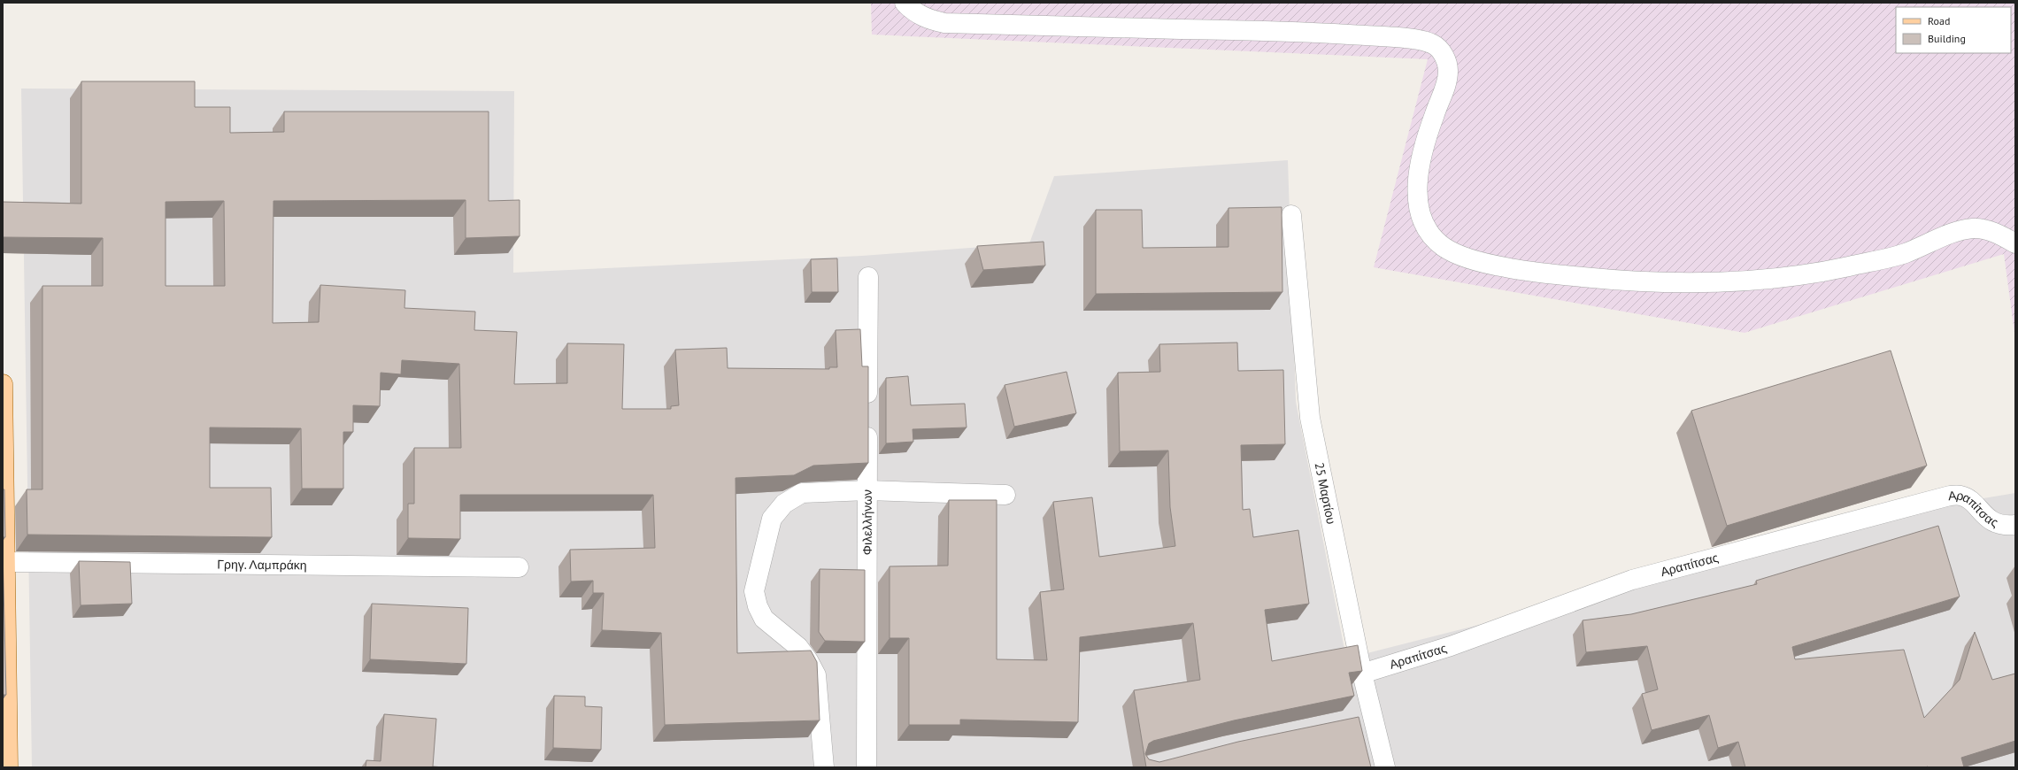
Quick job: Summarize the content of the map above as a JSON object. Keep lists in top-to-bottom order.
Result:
{
  "streets": {
    "street": [
      "25 Μαρτίου",
      "Αραπίτσας",
      "Φιλελλήνων",
      "Γρηγ. Λαμπράκη"
    ]
  },
  "crossings": [
    ["25 Μαρτίου", "Αραπίτσας"]
  ],
  "legend": ["Road", "Building"]
}
